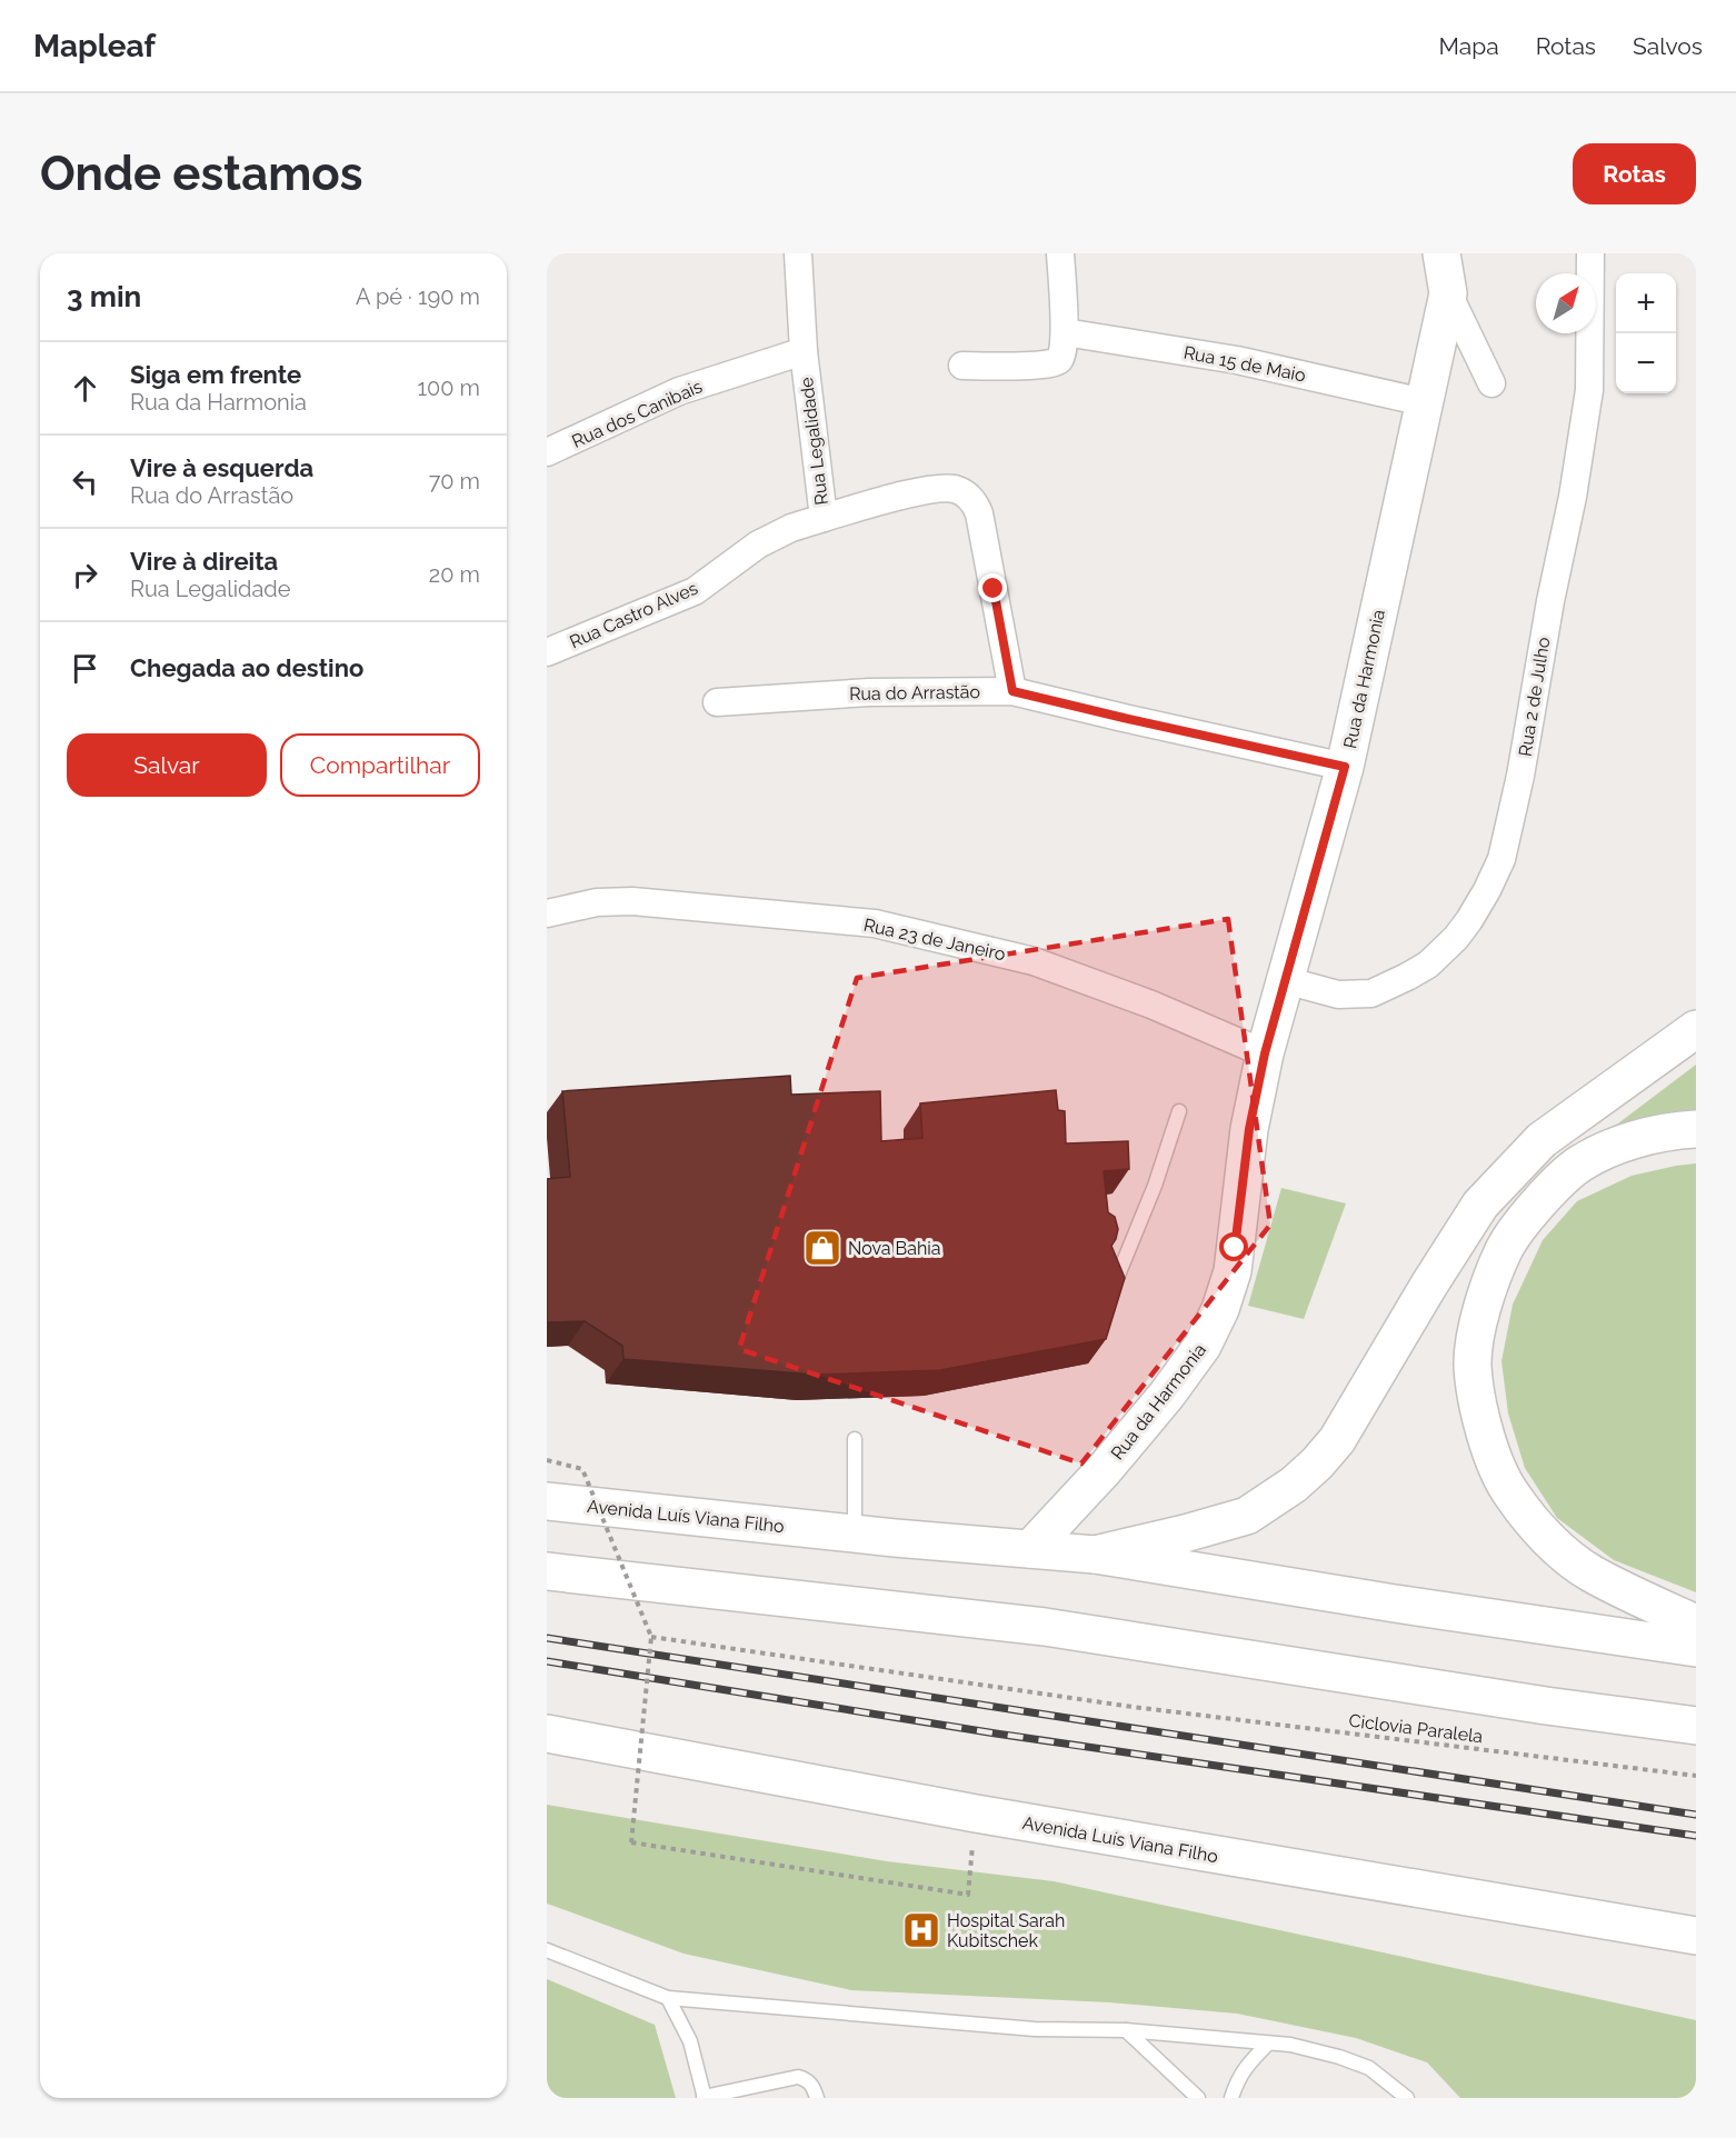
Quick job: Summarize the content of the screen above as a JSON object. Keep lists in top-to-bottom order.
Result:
{
  "streets": {
    "main road": ["Rua da Harmonia", "Avenida Luís Viana Filho"],
    "street": [
      "Rua 15 de Maio",
      "Rua dos Canibais",
      "Rua Legalidade",
      "Rua Castro Alves",
      "Rua do Arrastão",
      "Rua 2 de Julho",
      "Rua 23 de Janeiro"
    ],
    "path": ["Ciclovia Paralela"]
  },
  "crossings": [
    ["Rua 15 de Maio", "Rua da Harmonia"],
    ["Rua dos Canibais", "Rua Legalidade"],
    ["Rua Legalidade", "Rua Castro Alves"],
    ["Rua Legalidade", "Rua do Arrastão"],
    ["Rua da Harmonia", "Rua do Arrastão"],
    ["Rua da Harmonia", "Rua 2 de Julho"],
    ["Rua da Harmonia", "Rua 23 de Janeiro"],
    ["Rua da Harmonia", "Avenida Luís Viana Filho"]
  ],
  "places": {
    "shop": ["Nova Bahia"],
    "hospital": ["Hospital Sarah Kubitschek"]
  },
  "north": "top right",
  "page": {
    "header": "Mapleaf",
    "nav": ["Mapa", "Rotas", "Salvos"],
    "buttons": [
      "Rotas",
      ["Salvar", "Compartilhar"]
    ],
    "title": "Onde estamos",
    "heading": ["3 min", "A pé · 190 m"],
    "map_buttons": ["+", "−"],
    "list": [
      ["Siga em frente", "Rua da Harmonia", "100 m"],
      ["Vire à esquerda", "Rua do Arrastão", "70 m"],
      ["Vire à direita", "Rua Legalidade", "20 m"],
      "Chegada ao destino"
    ]
  }
}
